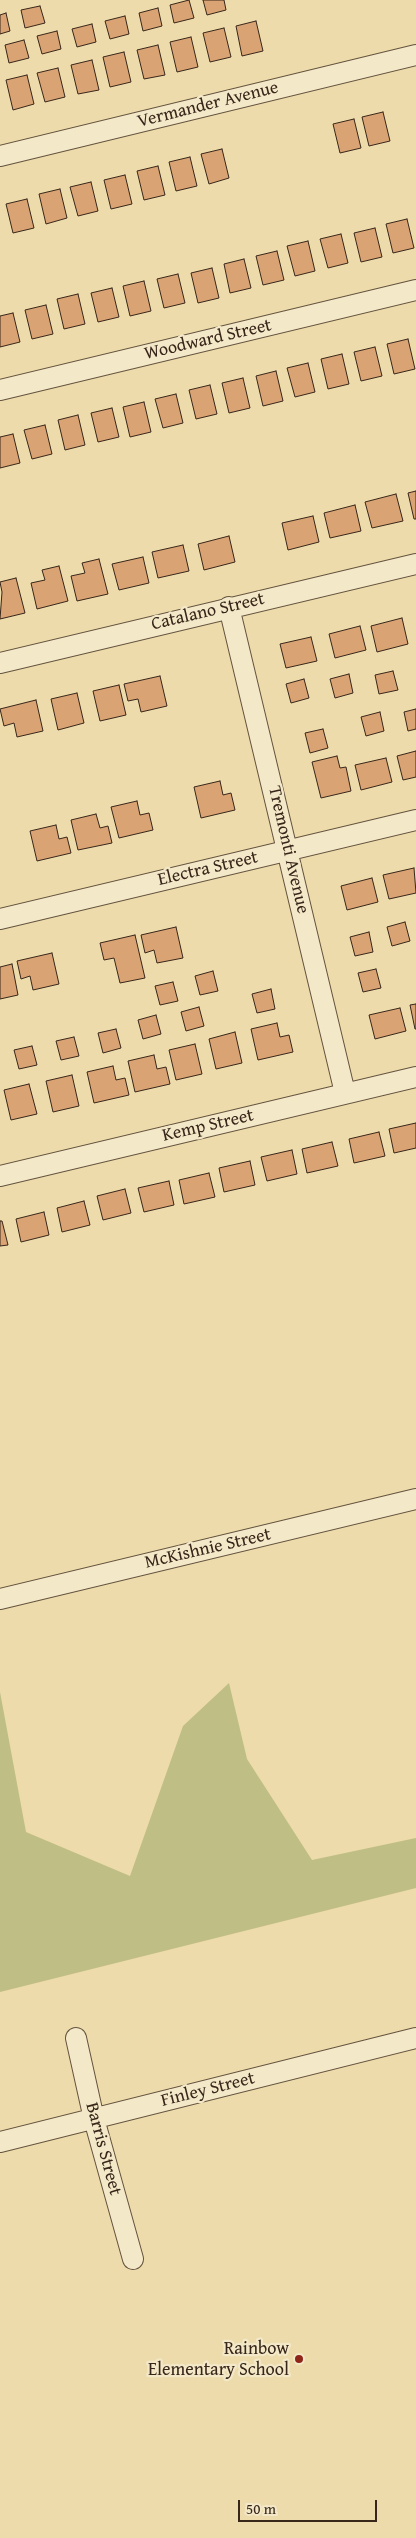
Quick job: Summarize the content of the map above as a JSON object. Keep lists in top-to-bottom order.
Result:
{
  "streets": {
    "street": [
      "Vermander Avenue",
      "Woodward Street",
      "Catalano Street",
      "Tremonti Avenue",
      "Electra Street",
      "Kemp Street",
      "McKishnie Street",
      "Finley Street",
      "Barris Street"
    ]
  },
  "crossings": [
    ["Catalano Street", "Tremonti Avenue"],
    ["Tremonti Avenue", "Electra Street"],
    ["Tremonti Avenue", "Kemp Street"],
    ["Finley Street", "Barris Street"]
  ],
  "places": ["Rainbow Elementary School"],
  "scale_bar": "50 m"
}
